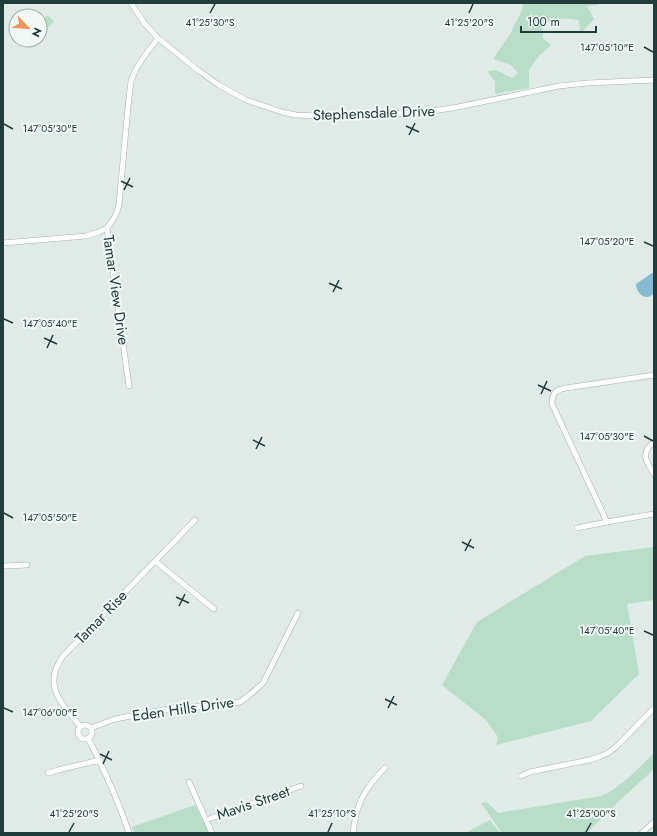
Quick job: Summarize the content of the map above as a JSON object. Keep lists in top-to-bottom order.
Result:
{
  "streets": {
    "street": [
      "Stephensdale Drive",
      "Tamar View Drive",
      "Tamar Rise",
      "Eden Hills Drive",
      "Mavis Street"
    ]
  },
  "crossings": [
    ["Stephensdale Drive", "Tamar View Drive"],
    ["Tamar Rise", "Eden Hills Drive"]
  ],
  "scale_bar": "100 m",
  "north": "bottom right",
  "coordinates": [
    "41°25'30\"S",
    "41°25'20\"S",
    "147°05'10\"E",
    "147°05'30\"E",
    "147°05'20\"E",
    "147°05'40\"E",
    "147°05'50\"E",
    "147°06'00\"E",
    "41°25'10\"S",
    "41°25'00\"S"
  ]
}
